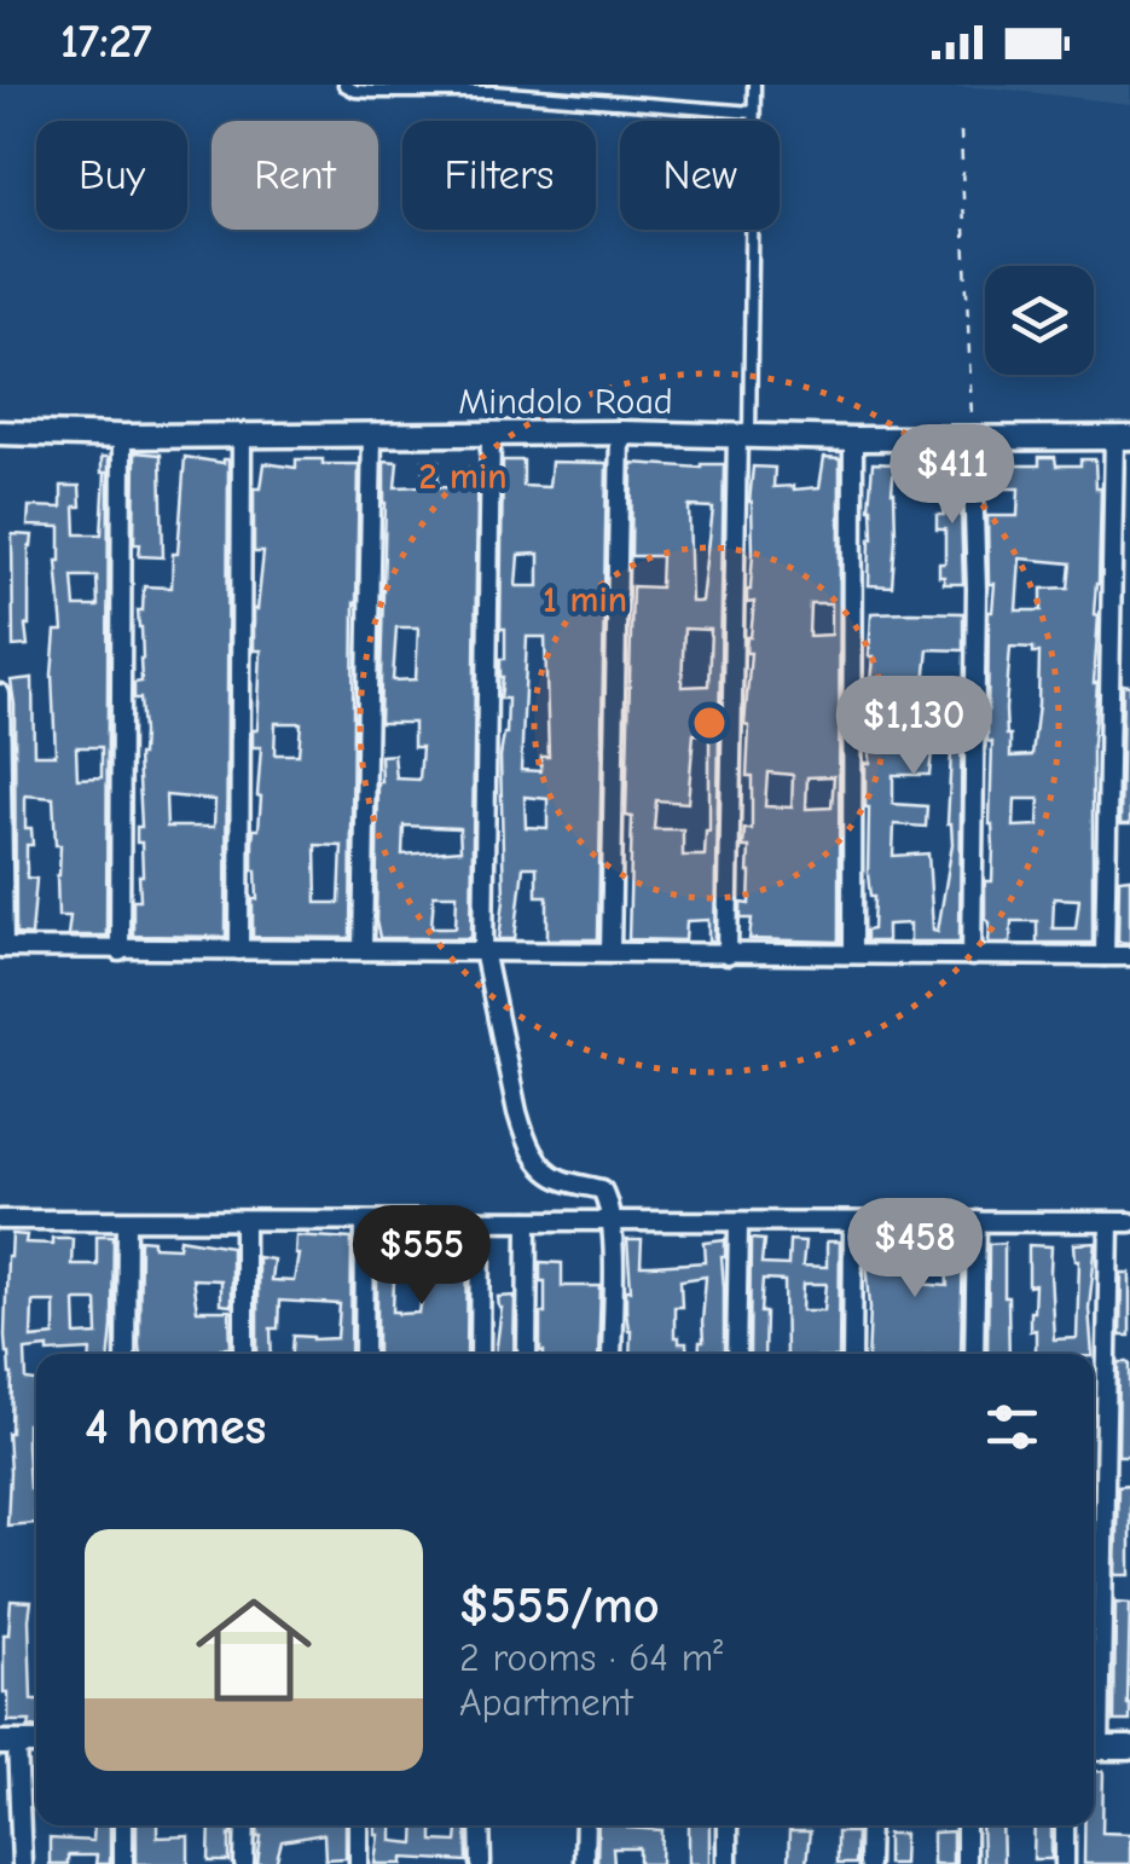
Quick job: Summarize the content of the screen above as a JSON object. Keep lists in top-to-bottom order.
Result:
{
  "streets": {
    "street": ["Mindolo Road"]
  },
  "page": {
    "status": "17:27",
    "chip": [
      "Buy",
      "Rent",
      "Filters",
      "New"
    ],
    "price": [
      "$411",
      "$1,130",
      "$458",
      "$555"
    ],
    "heading": "4 homes",
    "list": [
      {
        "name": "$555/mo",
        "note": "2 rooms · 64 m² · Apartment"
      }
    ]
  },
  "rings": ["2 min", "1 min"]
}
